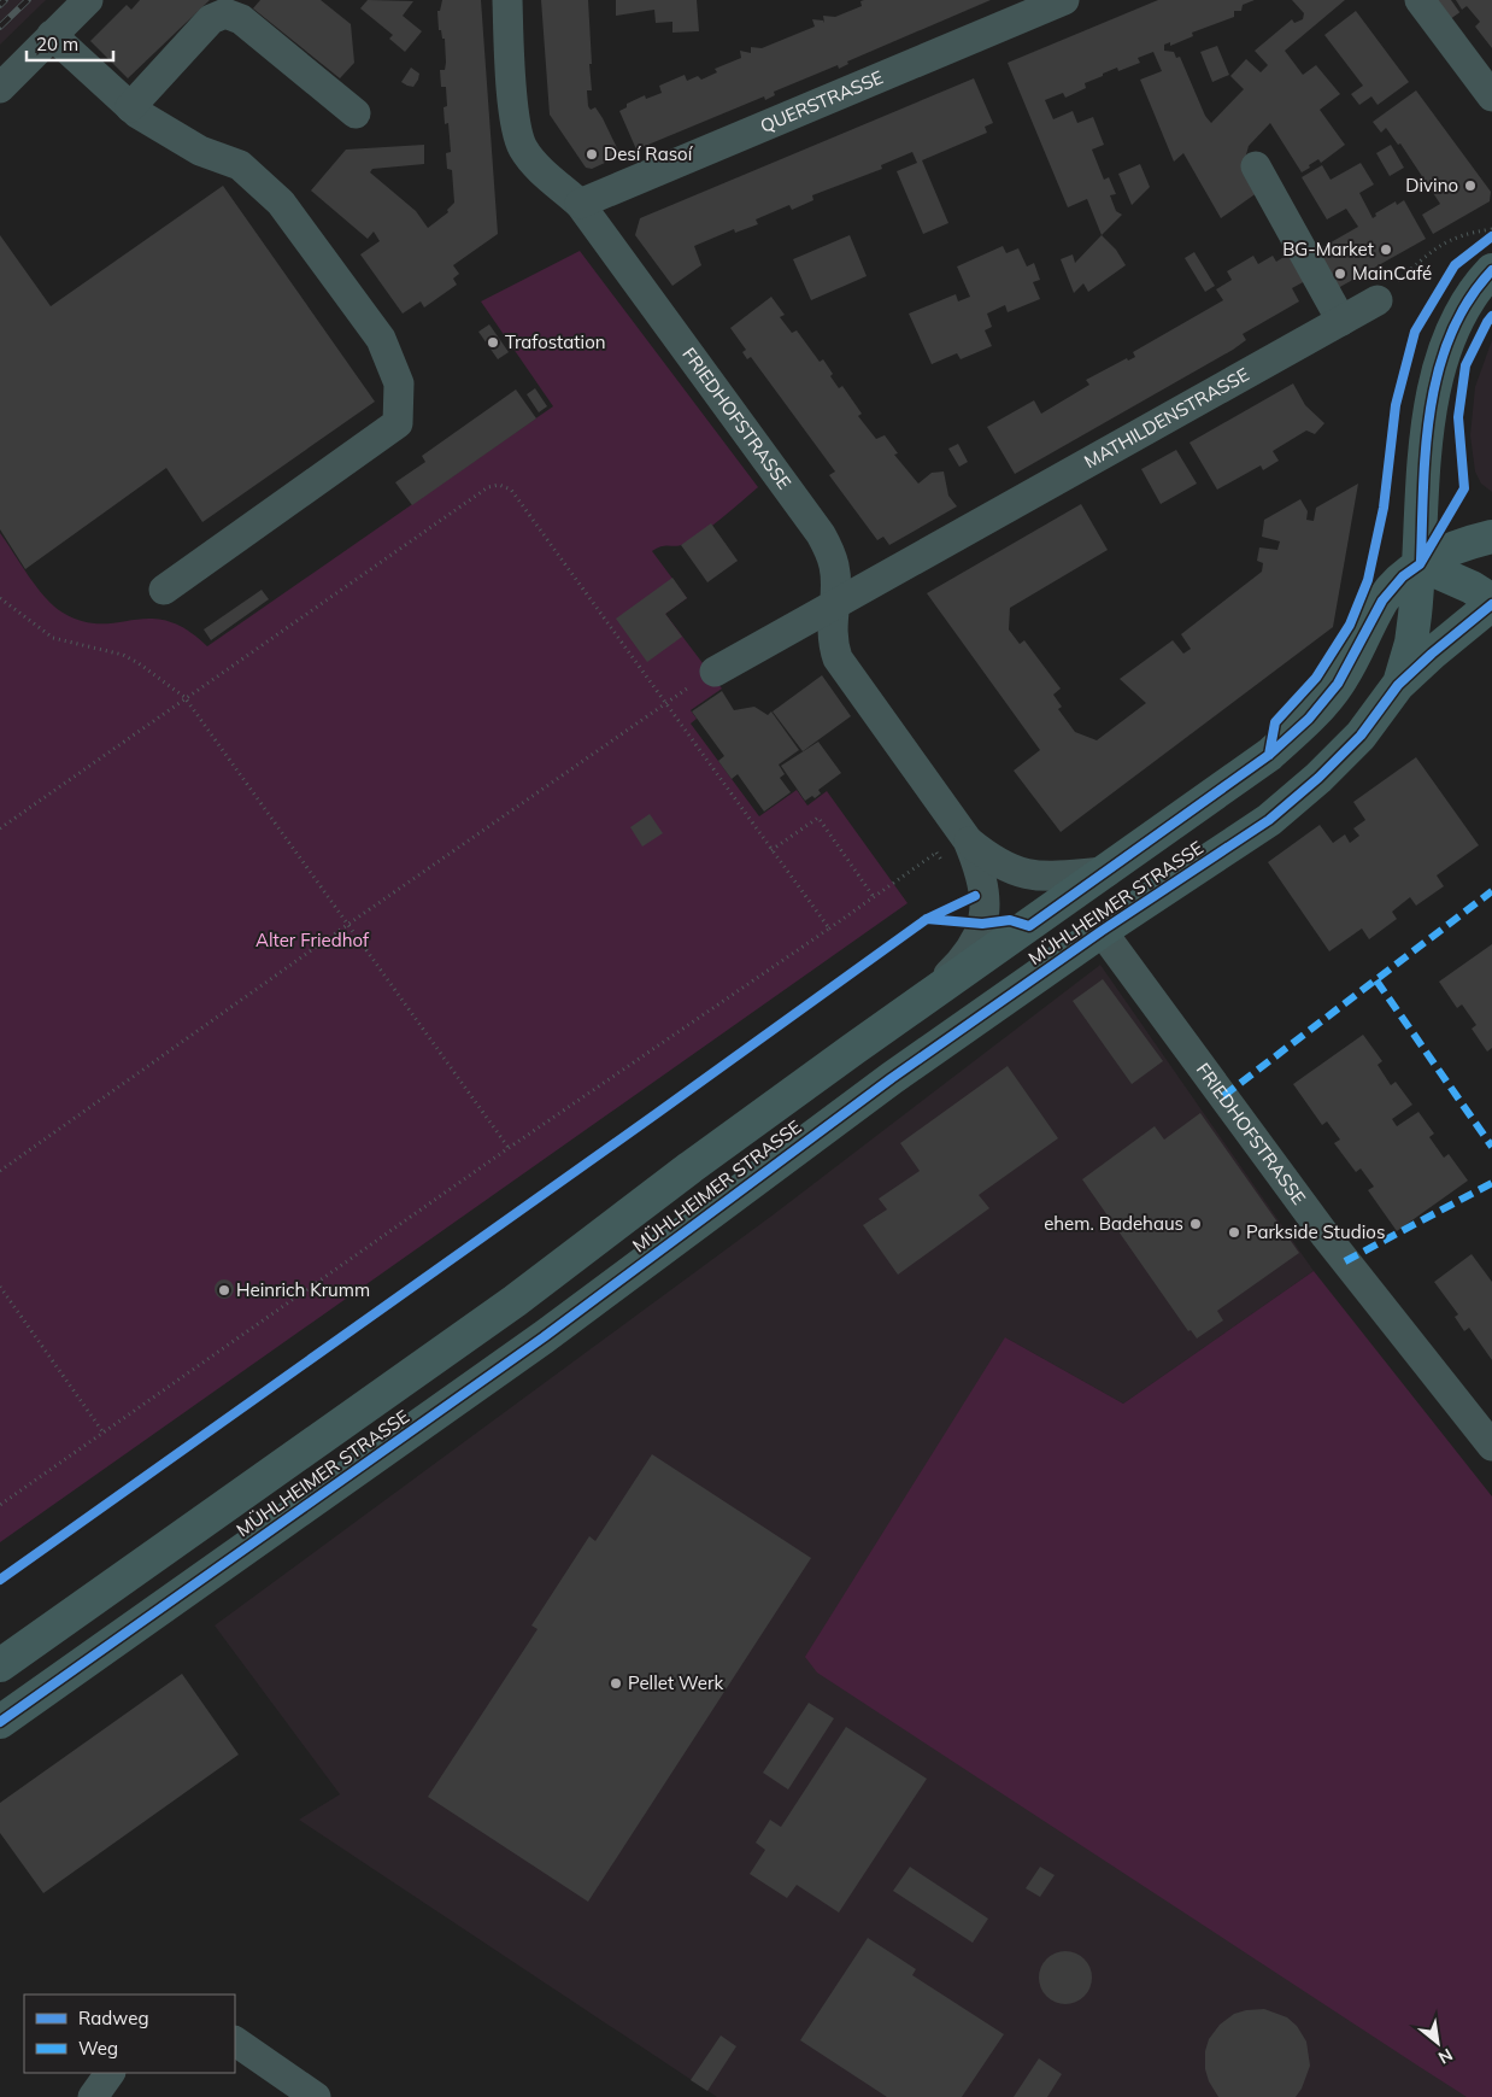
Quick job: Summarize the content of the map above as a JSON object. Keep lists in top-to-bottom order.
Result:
{
  "streets": {
    "main road": ["MÜHLHEIMER STRASSE"],
    "street": ["QUERSTRASSE", "FRIEDHOFSTRASSE", "MATHILDENSTRASSE"]
  },
  "crossings": [
    ["QUERSTRASSE", "FRIEDHOFSTRASSE"],
    ["FRIEDHOFSTRASSE", "MATHILDENSTRASSE"],
    ["FRIEDHOFSTRASSE", "MÜHLHEIMER STRASSE"]
  ],
  "parks": ["Alter Friedhof"],
  "places": [
    "Desí Rasoí",
    "Divino",
    "BG-Market",
    "MainCafé",
    "Trafostation",
    "ehem. Badehaus",
    "Parkside Studios",
    "Heinrich Krumm",
    "Pellet Werk"
  ],
  "legend": ["Radweg", "Weg"],
  "scale_bar": "20 m",
  "north": "bottom right"
}
